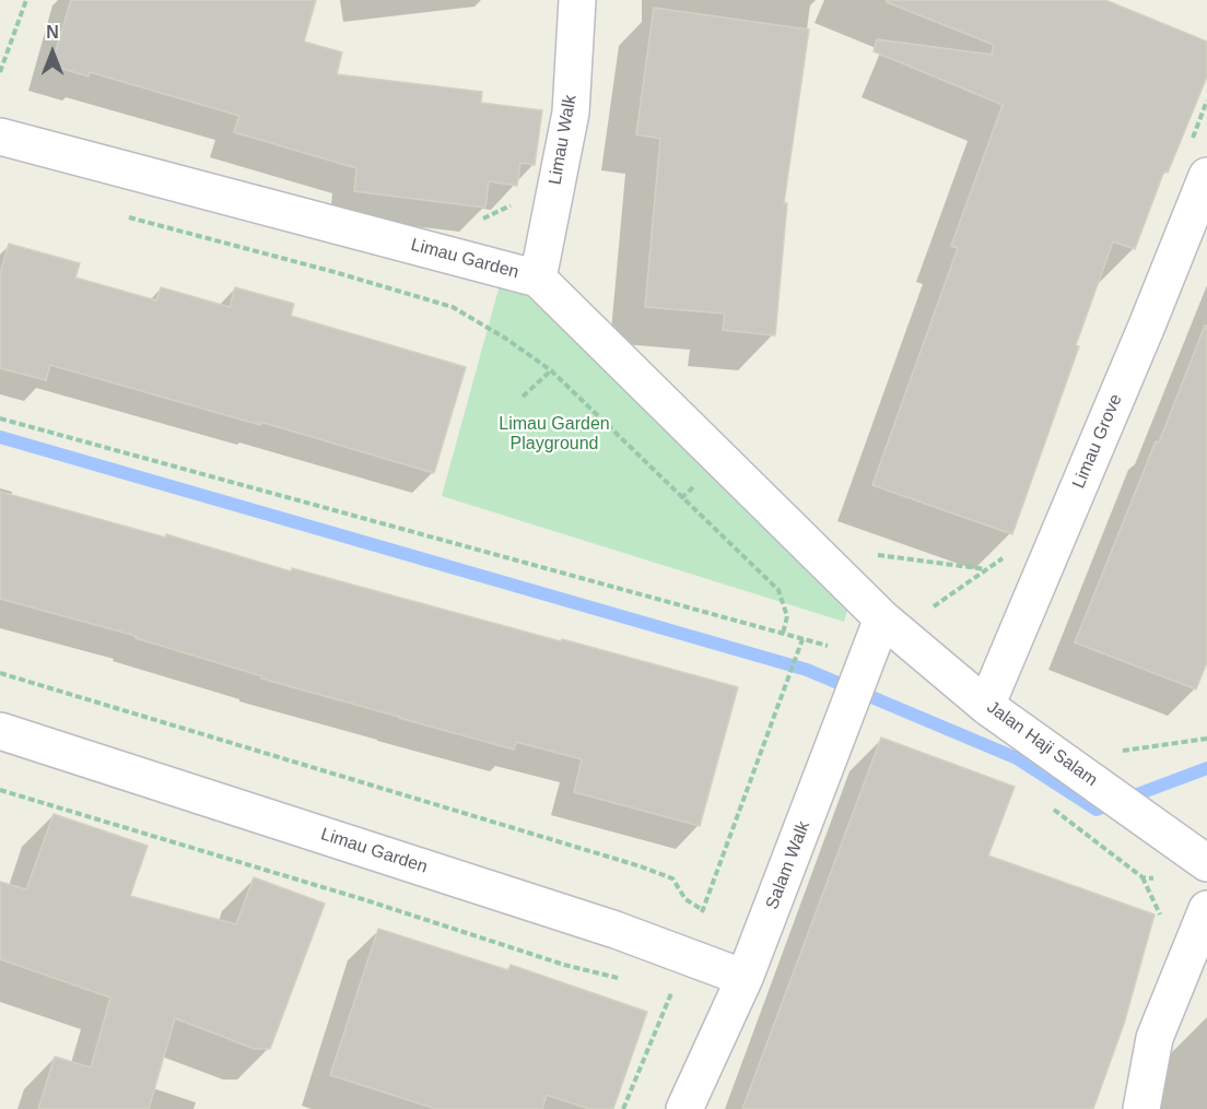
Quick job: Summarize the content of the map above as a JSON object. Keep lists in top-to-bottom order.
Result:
{
  "streets": {
    "street": [
      "Limau Walk",
      "Limau Garden",
      "Limau Grove",
      "Jalan Haji Salam",
      "Salam Walk"
    ]
  },
  "crossings": [
    ["Limau Walk", "Limau Garden"],
    ["Limau Garden", "Jalan Haji Salam"],
    ["Limau Garden", "Salam Walk"],
    ["Limau Grove", "Jalan Haji Salam"],
    ["Jalan Haji Salam", "Salam Walk"]
  ],
  "parks": ["Limau Garden Playground"],
  "north": "top"
}
